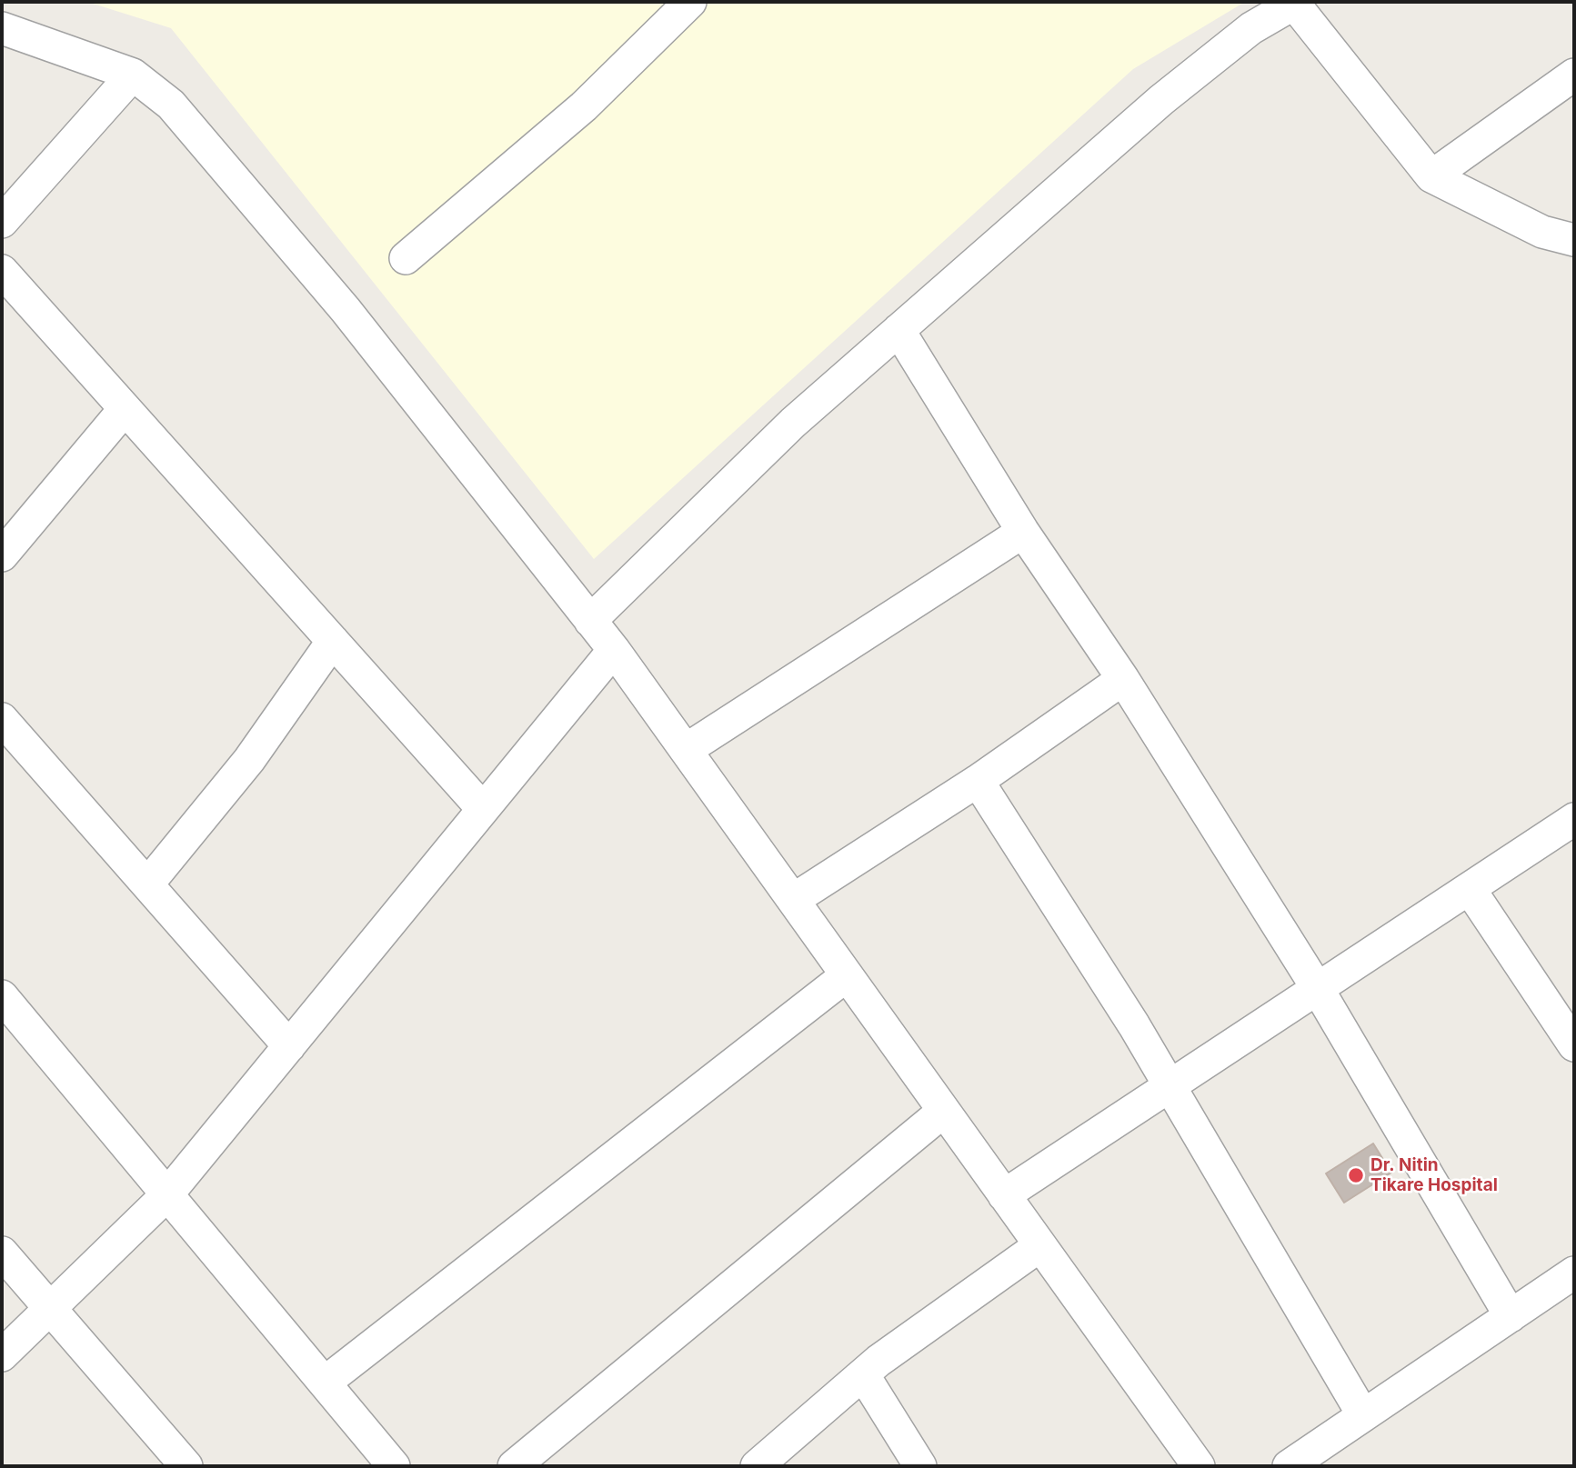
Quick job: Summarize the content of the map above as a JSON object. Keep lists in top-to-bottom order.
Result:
{
  "places": ["Dr. Nitin Tikare Hospital"]
}
